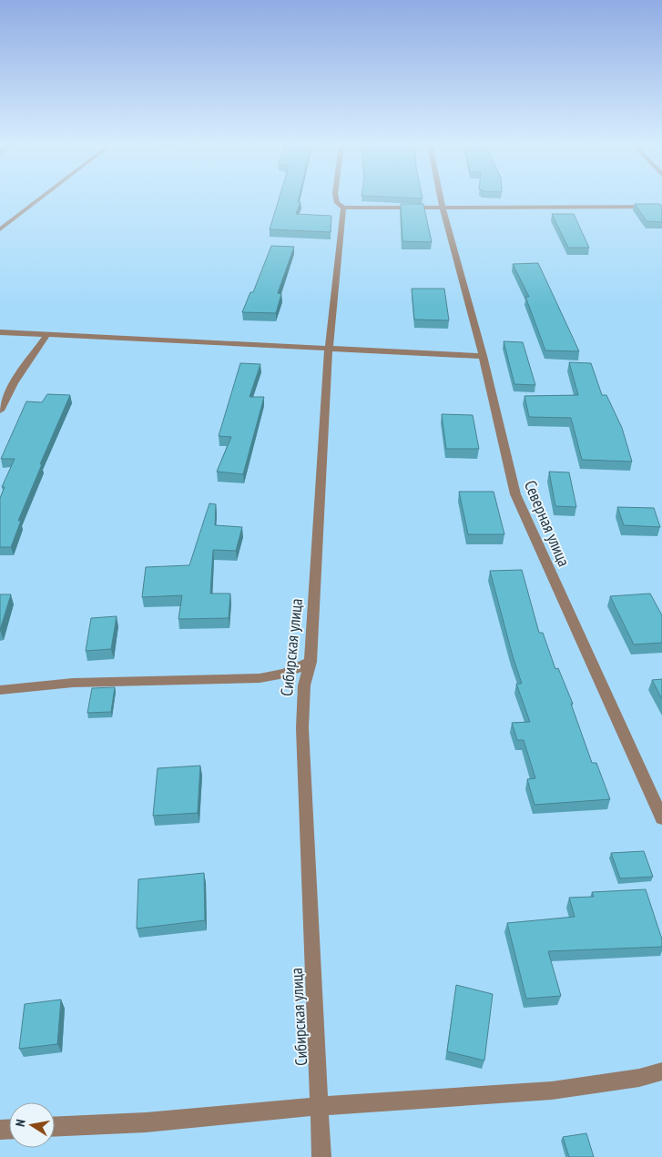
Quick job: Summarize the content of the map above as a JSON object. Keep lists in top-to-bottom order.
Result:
{
  "streets": {
    "street": ["Северная улица", "Сибирская улица"]
  },
  "north": "left"
}
